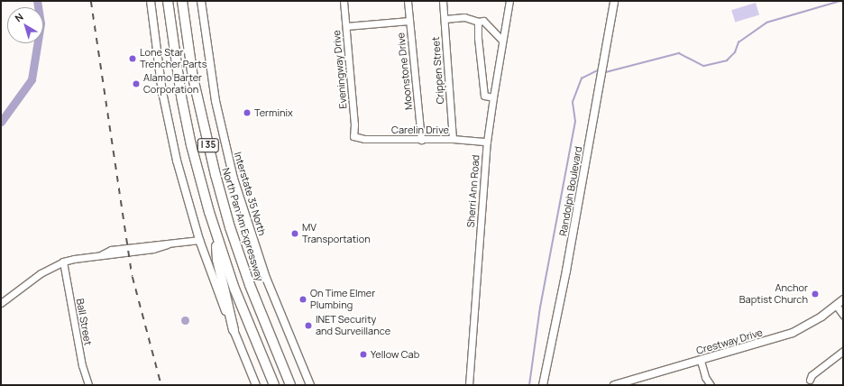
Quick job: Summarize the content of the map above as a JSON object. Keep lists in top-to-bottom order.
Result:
{
  "streets": {
    "highway": ["I 35", "North Pan Am Expressway"],
    "main road": ["Randolph Boulevard", "Interstate 35 North", "Crestway Drive"],
    "street": [
      "Eveningway Drive",
      "Crippen Street",
      "Moonstone Drive",
      "Carelin Drive",
      "Sherri Ann Road",
      "Ball Street"
    ]
  },
  "crossings": [
    ["Eveningway Drive", "Carelin Drive"],
    ["Crippen Street", "Carelin Drive"],
    ["Moonstone Drive", "Carelin Drive"],
    ["Carelin Drive", "Sherri Ann Road"]
  ],
  "places": [
    "Lone Star Trencher Parts",
    "Alamo Barter Corporation",
    "Terminix",
    "MV Transportation",
    "Anchor Baptist Church",
    "On Time Elmer Plumbing",
    "INET Security and Surveillance",
    "Yellow Cab"
  ],
  "north": "top left"
}
